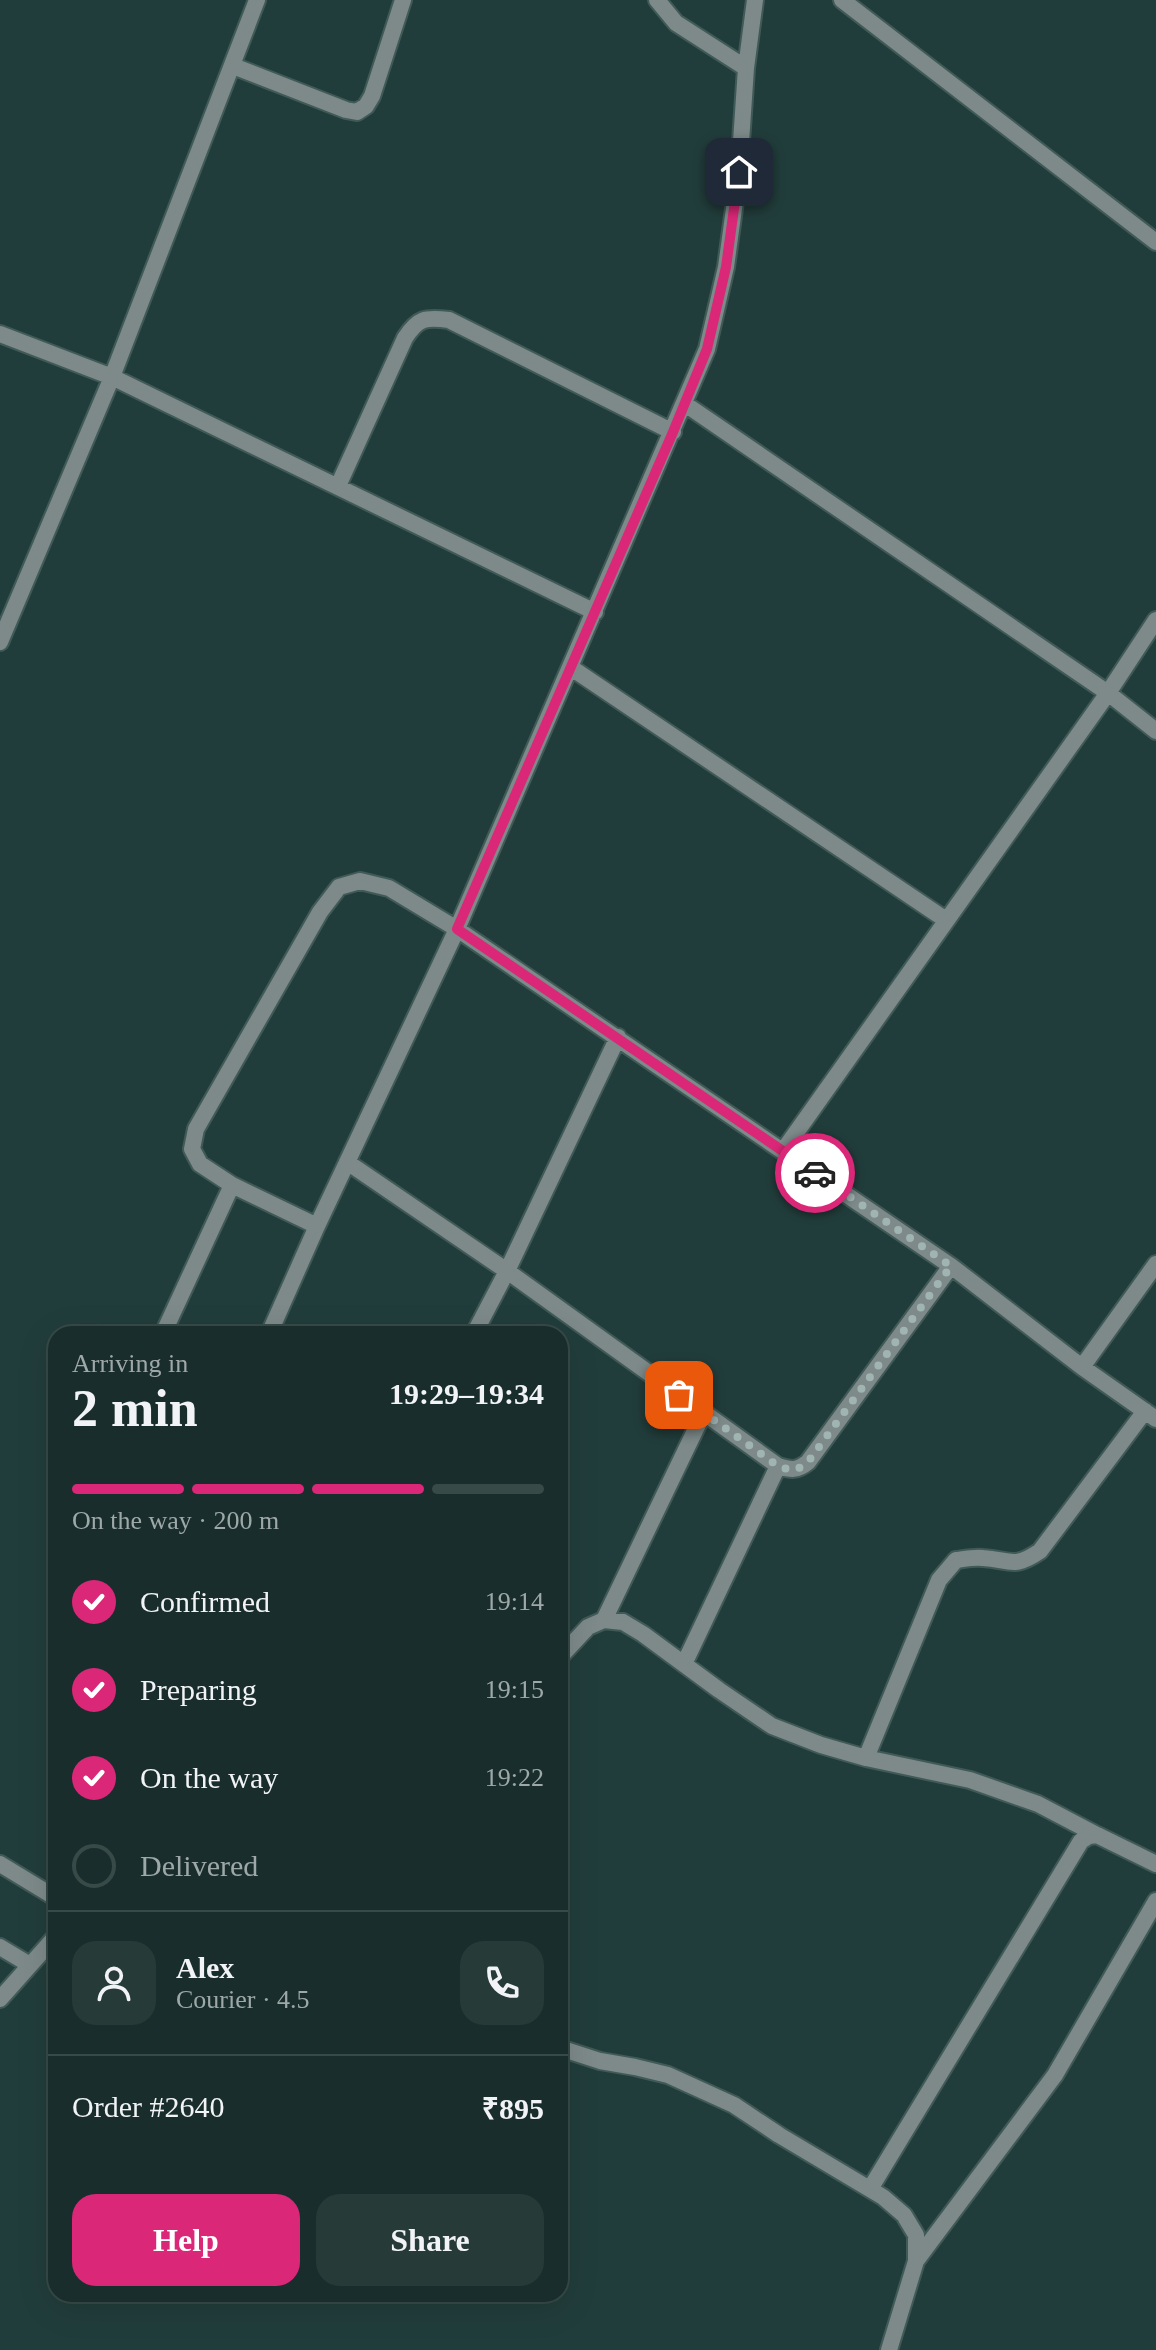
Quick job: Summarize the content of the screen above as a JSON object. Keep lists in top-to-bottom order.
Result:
{
  "page": {
    "heading": ["2 min", "Arriving in", "19:29–19:34"],
    "panel": [
      "Alex",
      "Courier · 4.5",
      "Order #2640",
      "₹895"
    ],
    "bar": "On the way · 200 m",
    "list": [
      ["Confirmed", "19:14"],
      ["Preparing", "19:15"],
      ["On the way", "19:22"],
      "Delivered"
    ],
    "buttons": ["Help", "Share"]
  }
}
